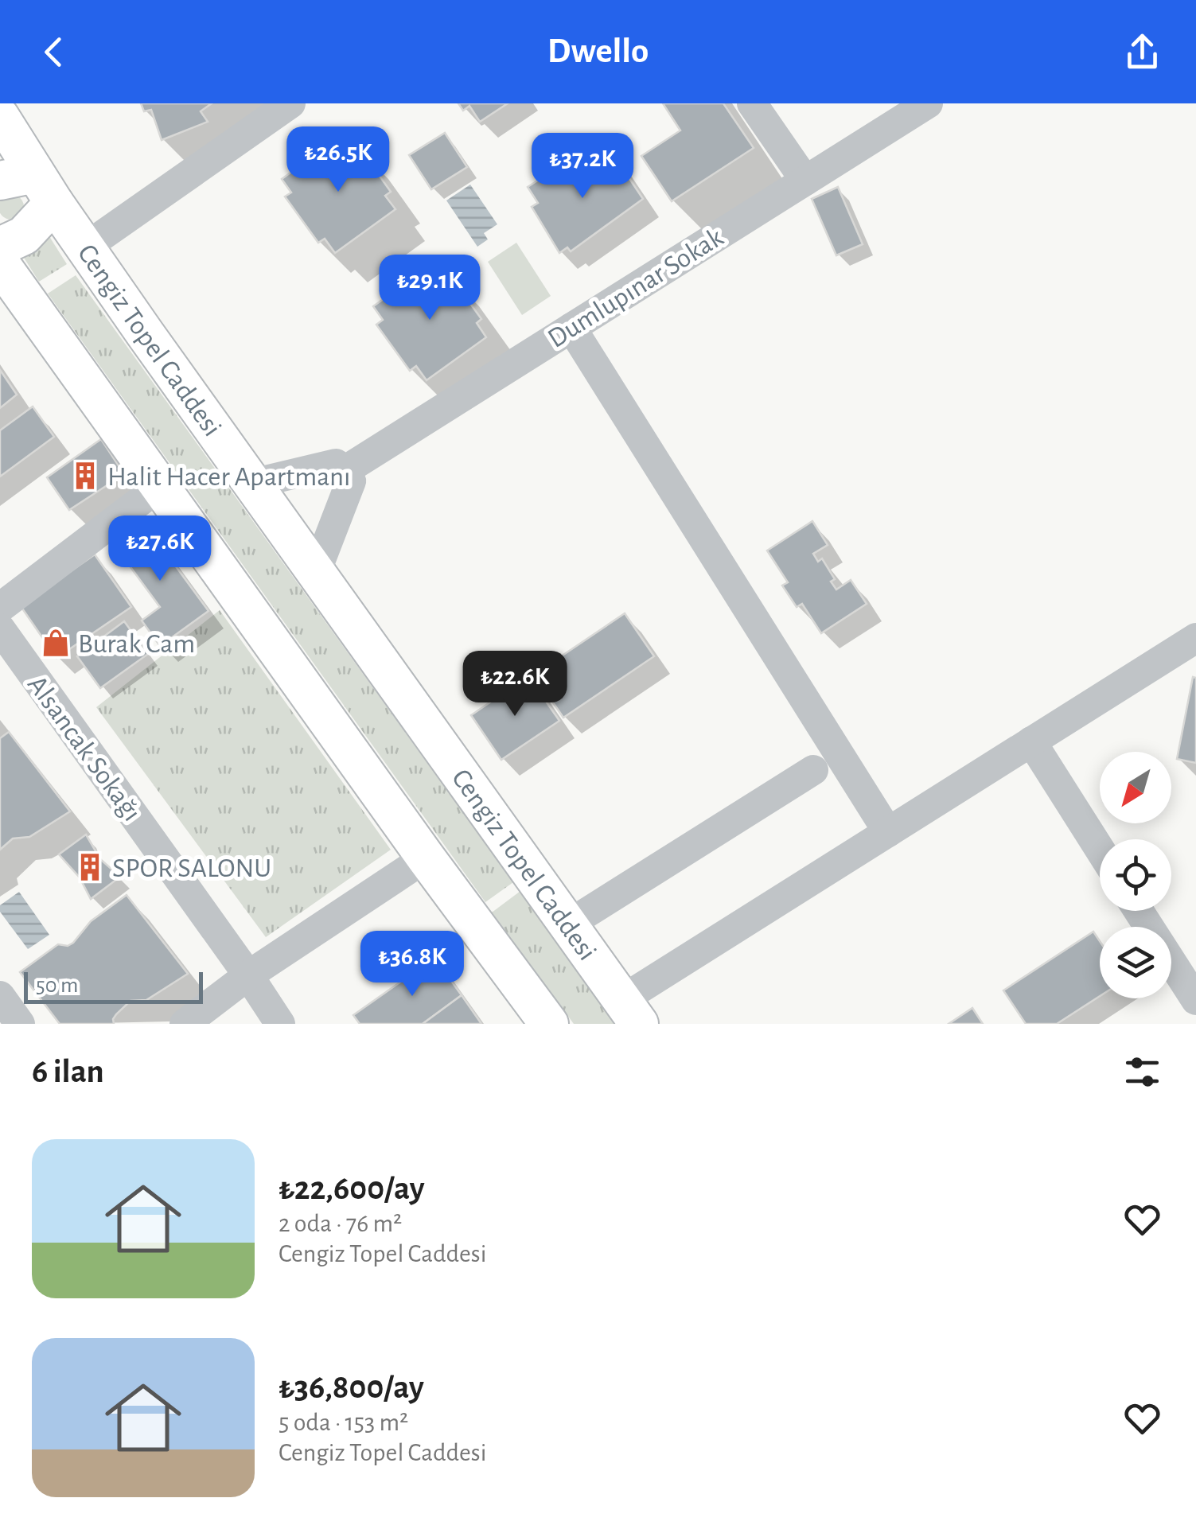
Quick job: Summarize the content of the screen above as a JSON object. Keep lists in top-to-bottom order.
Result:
{
  "streets": {
    "main road": ["Cengiz Topel Caddesi"],
    "street": ["Dumlupınar Sokak", "Alsancak Sokağı"]
  },
  "places": {
    "building": ["Halit Hacer Apartmanı", "SPOR SALONU"],
    "shop": ["Burak Cam"]
  },
  "scale_bar": "50 m",
  "north": "bottom left",
  "page": {
    "header": "Dwello",
    "price": [
      "₺26.5K",
      "₺37.2K",
      "₺29.1K",
      "₺27.6K",
      "₺22.6K",
      "₺36.8K"
    ],
    "scale": "50 m",
    "heading": "6 ilan",
    "list": [
      {
        "name": "₺22,600/ay",
        "note": "2 oda · 76 m² · Cengiz Topel Caddesi"
      },
      {
        "name": "₺36,800/ay",
        "note": "5 oda · 153 m² · Cengiz Topel Caddesi"
      }
    ]
  }
}
